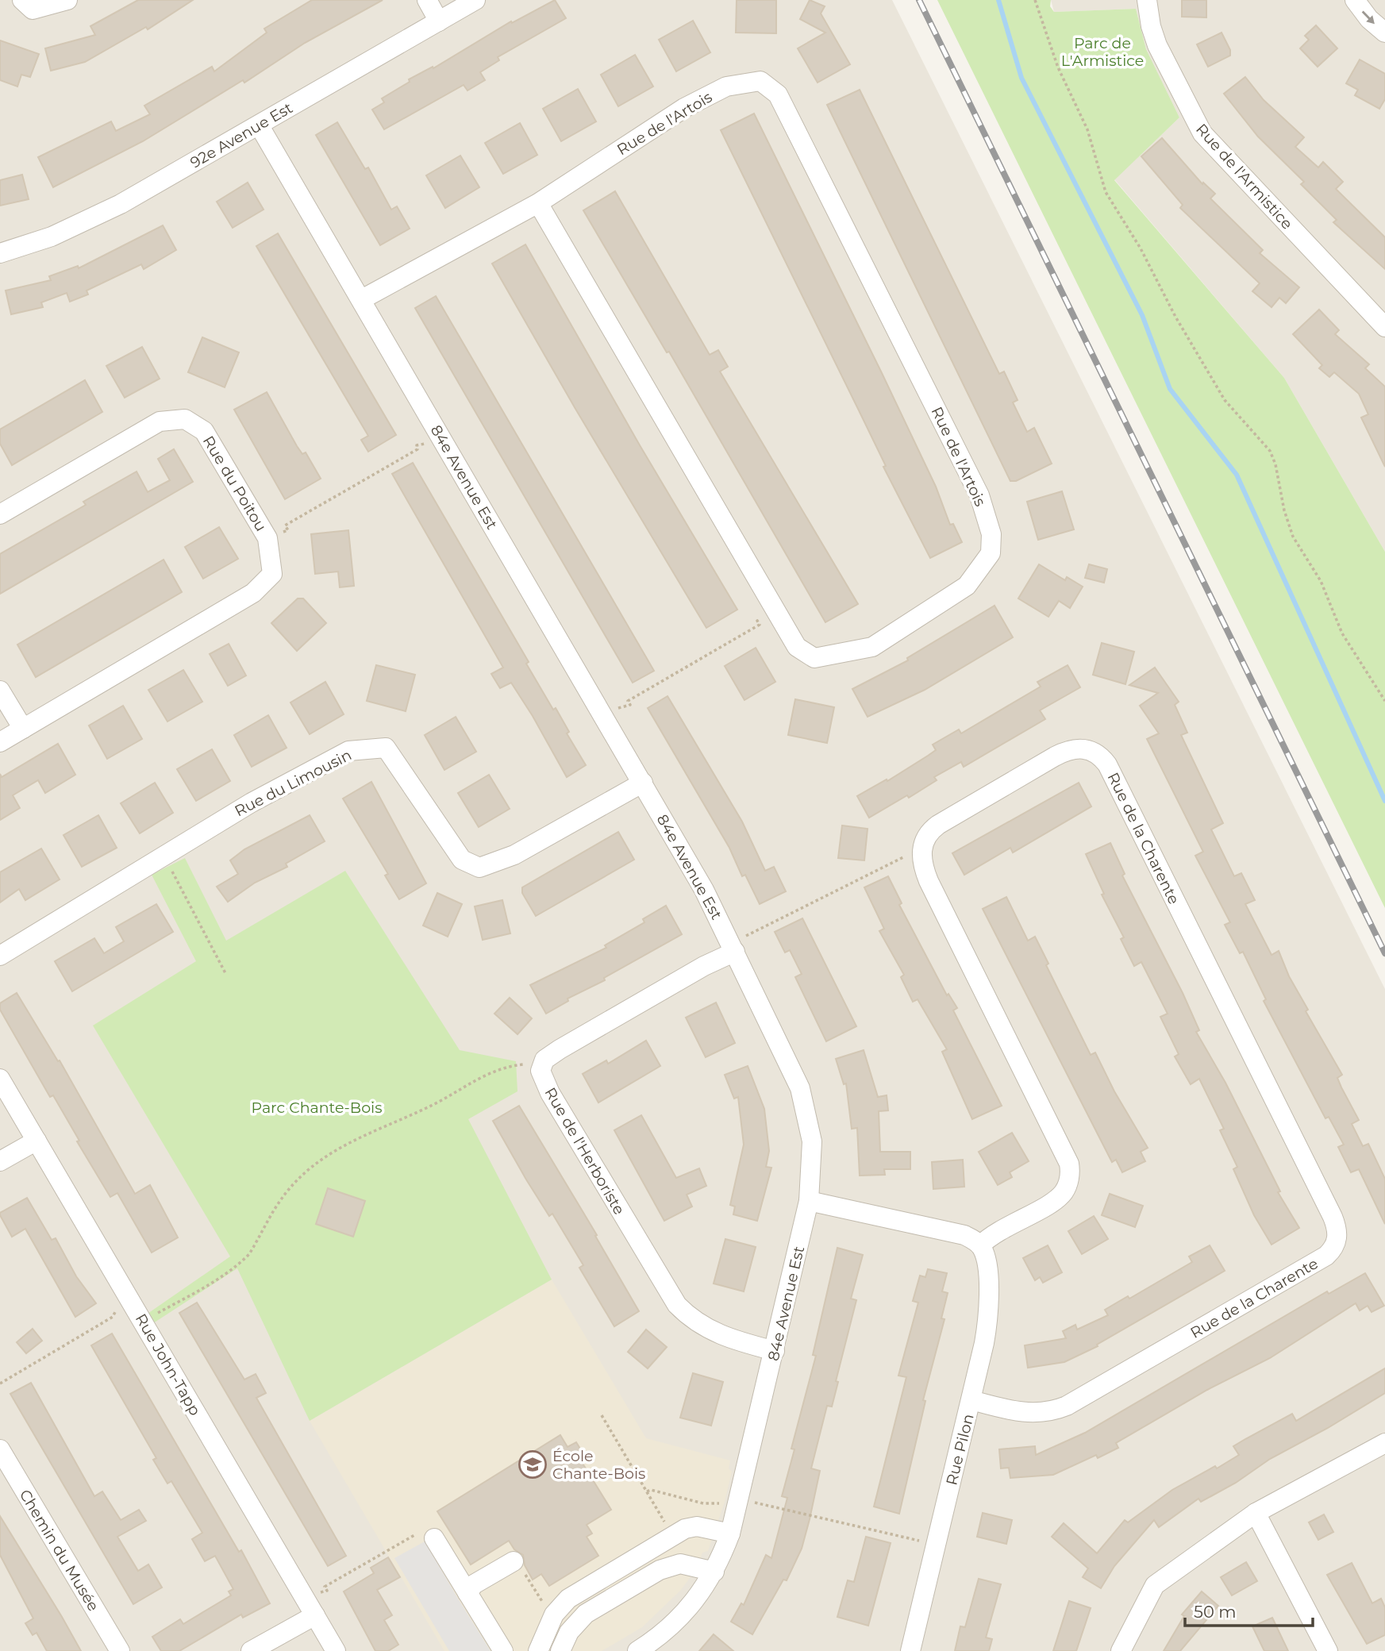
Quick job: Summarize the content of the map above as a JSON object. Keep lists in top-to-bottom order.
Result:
{
  "streets": {
    "street": [
      "Rue de l'Artois",
      "92e Avenue Est",
      "Rue de l'Armistice",
      "84e Avenue Est",
      "Rue du Poitou",
      "Rue du Limousin",
      "Rue de la Charente",
      "Rue de l'Herboriste",
      "Rue John-Tapp",
      "Rue Pilon",
      "Chemin du Musée"
    ]
  },
  "crossings": [
    ["Rue de l'Artois", "84e Avenue Est"],
    ["92e Avenue Est", "84e Avenue Est"],
    ["84e Avenue Est", "Rue du Limousin"],
    ["84e Avenue Est", "Rue de l'Herboriste"],
    ["Rue de la Charente", "Rue Pilon"]
  ],
  "parks": ["Parc de L'Armistice", "Parc Chante-Bois"],
  "places": {
    "school or university": ["École Chante-Bois"]
  },
  "scale_bar": "50 m"
}
